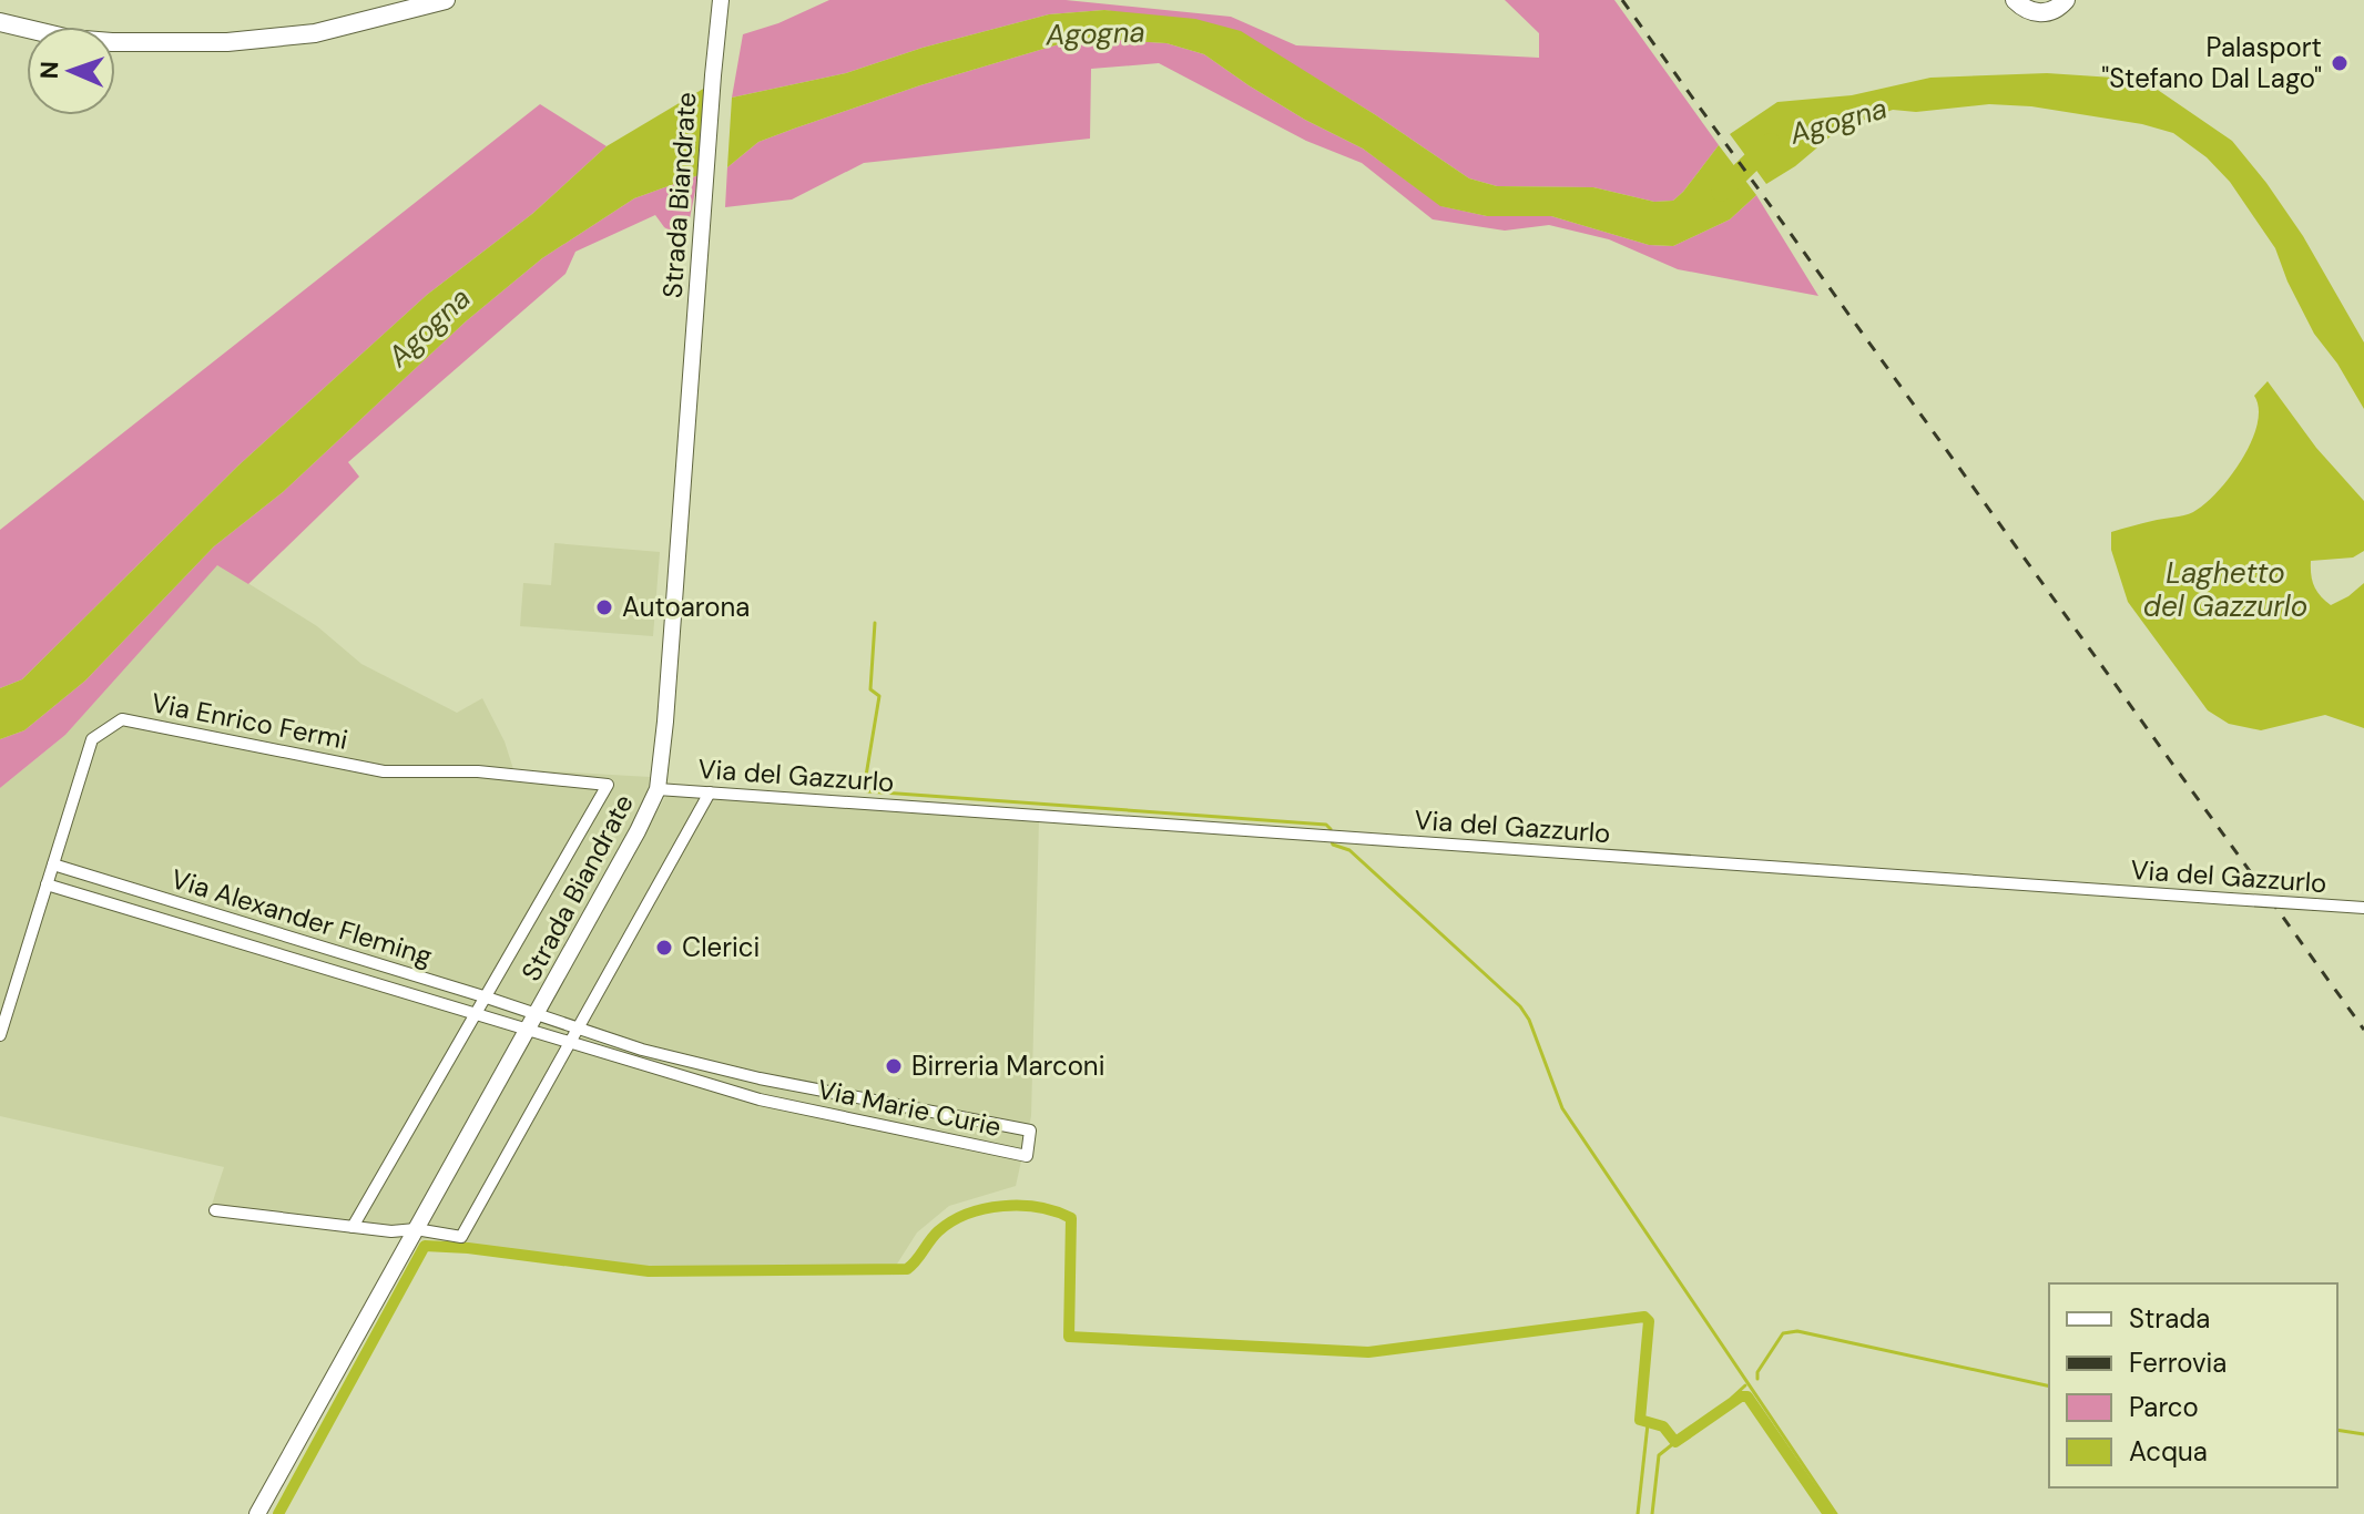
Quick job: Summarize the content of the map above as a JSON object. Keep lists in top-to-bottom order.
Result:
{
  "streets": {
    "main road": ["Strada Biandrate"],
    "street": [
      "Via Enrico Fermi",
      "Via del Gazzurlo",
      "Via Alexander Fleming",
      "Via Marie Curie"
    ]
  },
  "crossings": [
    ["Strada Biandrate", "Via del Gazzurlo"],
    ["Strada Biandrate", "Via Alexander Fleming"],
    ["Strada Biandrate", "Via Marie Curie"],
    ["Via Enrico Fermi", "Via Alexander Fleming"],
    ["Via Alexander Fleming", "Via Marie Curie"]
  ],
  "water": ["Agogna", "Laghetto del Gazzurlo"],
  "places": [
    "Palasport \"Stefano Dal Lago\"",
    "Autoarona",
    "Clerici",
    "Birreria Marconi"
  ],
  "legend": [
    "Strada",
    "Ferrovia",
    "Parco",
    "Acqua"
  ],
  "north": "left"
}
